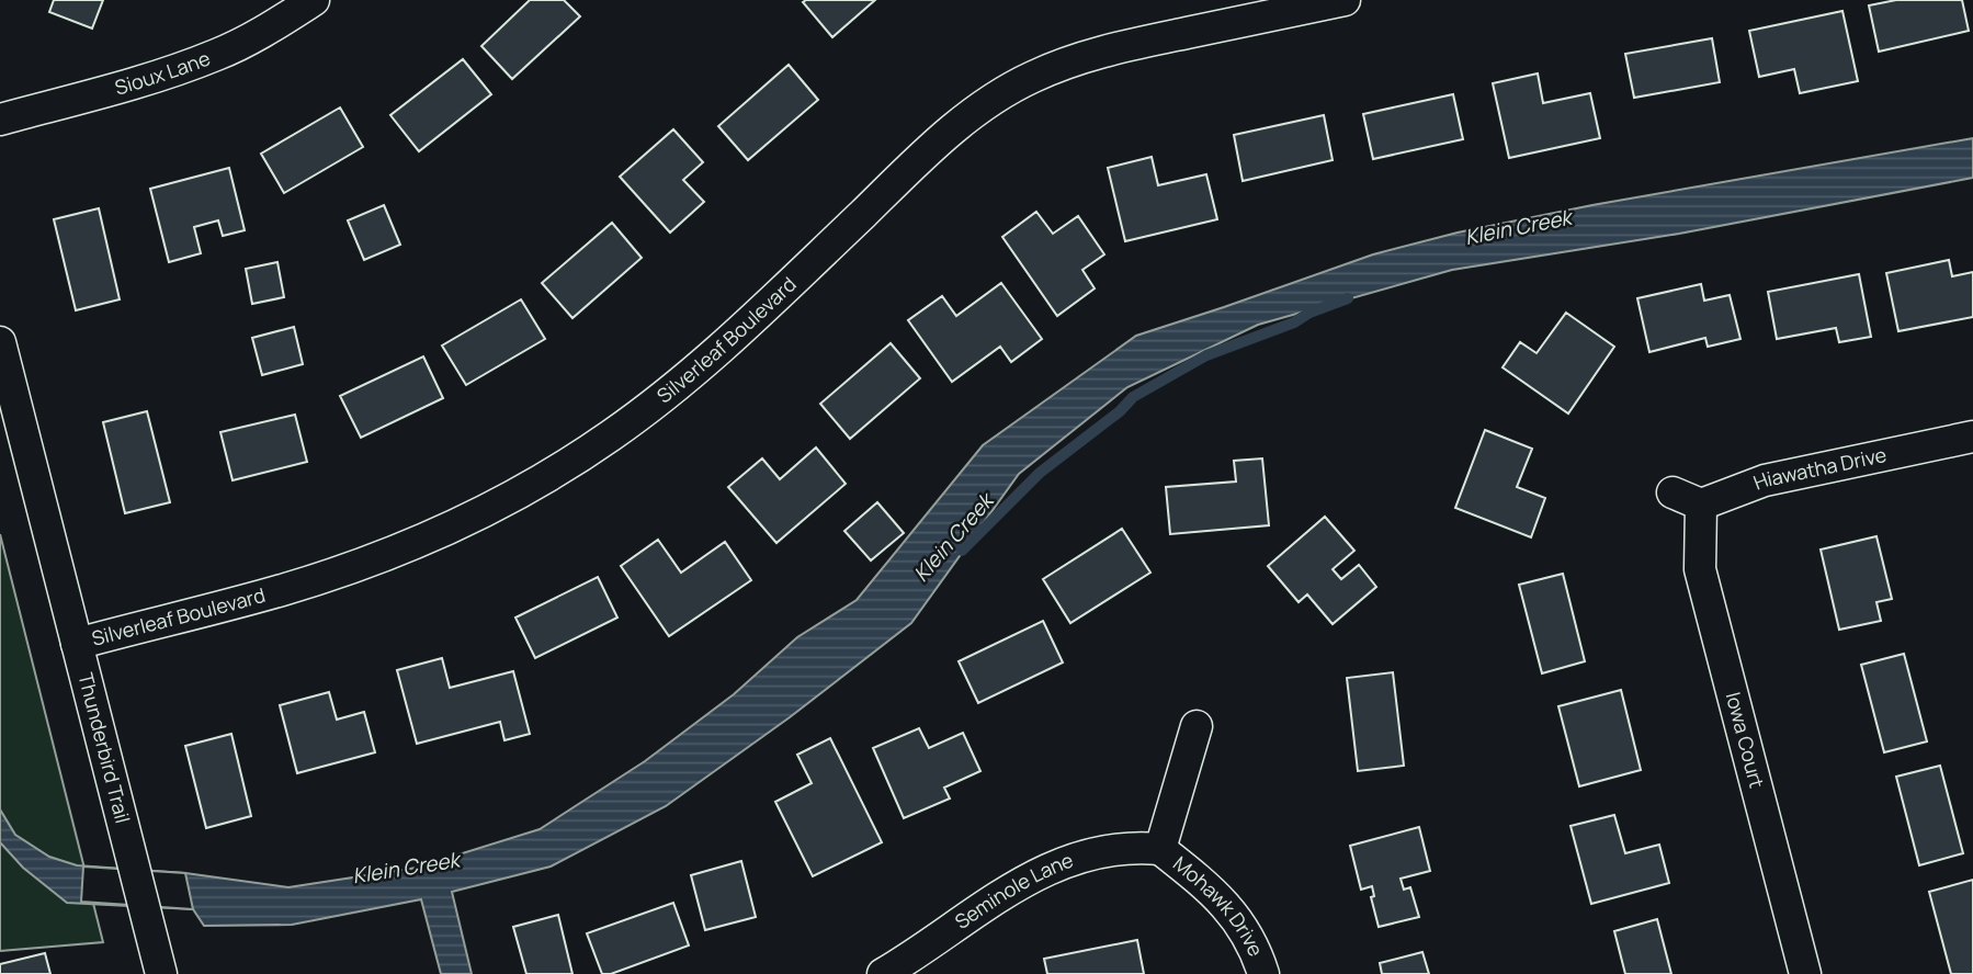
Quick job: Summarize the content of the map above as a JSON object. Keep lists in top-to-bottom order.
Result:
{
  "streets": {
    "street": [
      "Sioux Lane",
      "Silverleaf Boulevard",
      "Hiawatha Drive",
      "Iowa Court",
      "Thunderbird Trail",
      "Seminole Lane",
      "Mohawk Drive"
    ]
  },
  "crossings": [
    ["Silverleaf Boulevard", "Thunderbird Trail"],
    ["Hiawatha Drive", "Iowa Court"],
    ["Seminole Lane", "Mohawk Drive"]
  ],
  "water": ["Klein Creek"]
}
